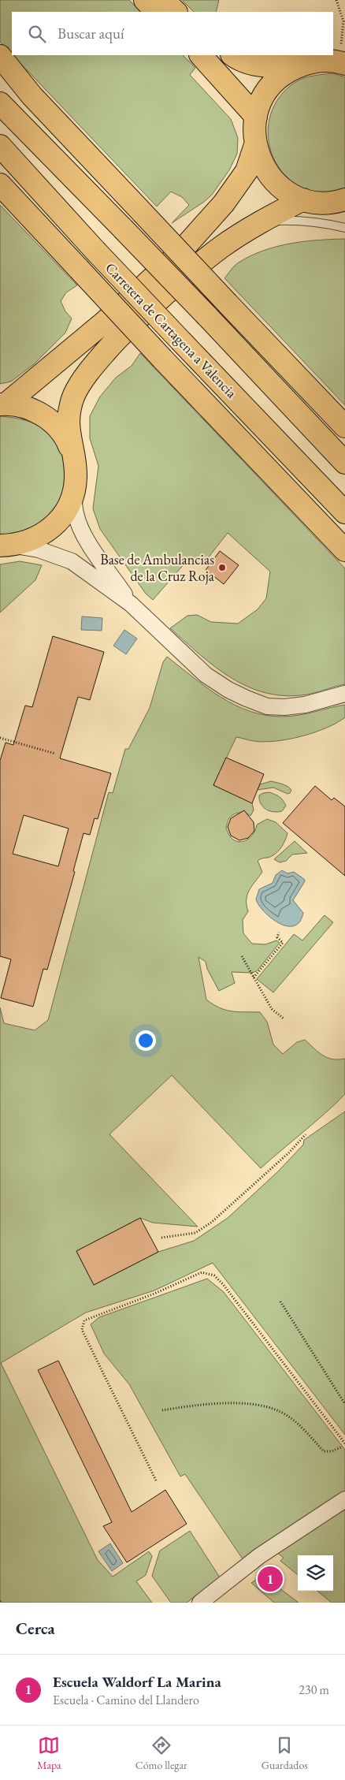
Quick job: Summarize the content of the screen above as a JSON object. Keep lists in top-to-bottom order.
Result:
{
  "streets": {
    "main road": ["Carretera de Cartagena a Valencia"]
  },
  "places": ["Base de Ambulancias de la Cruz Roja"],
  "page": {
    "search": "Buscar aquí",
    "pins": "1",
    "heading": "Cerca",
    "list": [
      {
        "mark": "1",
        "name": "Escuela Waldorf La Marina",
        "note": "Escuela · Camino del Llandero",
        "value": "230 m"
      }
    ],
    "nav": ["Mapa", "Cómo llegar", "Guardados"]
  }
}
